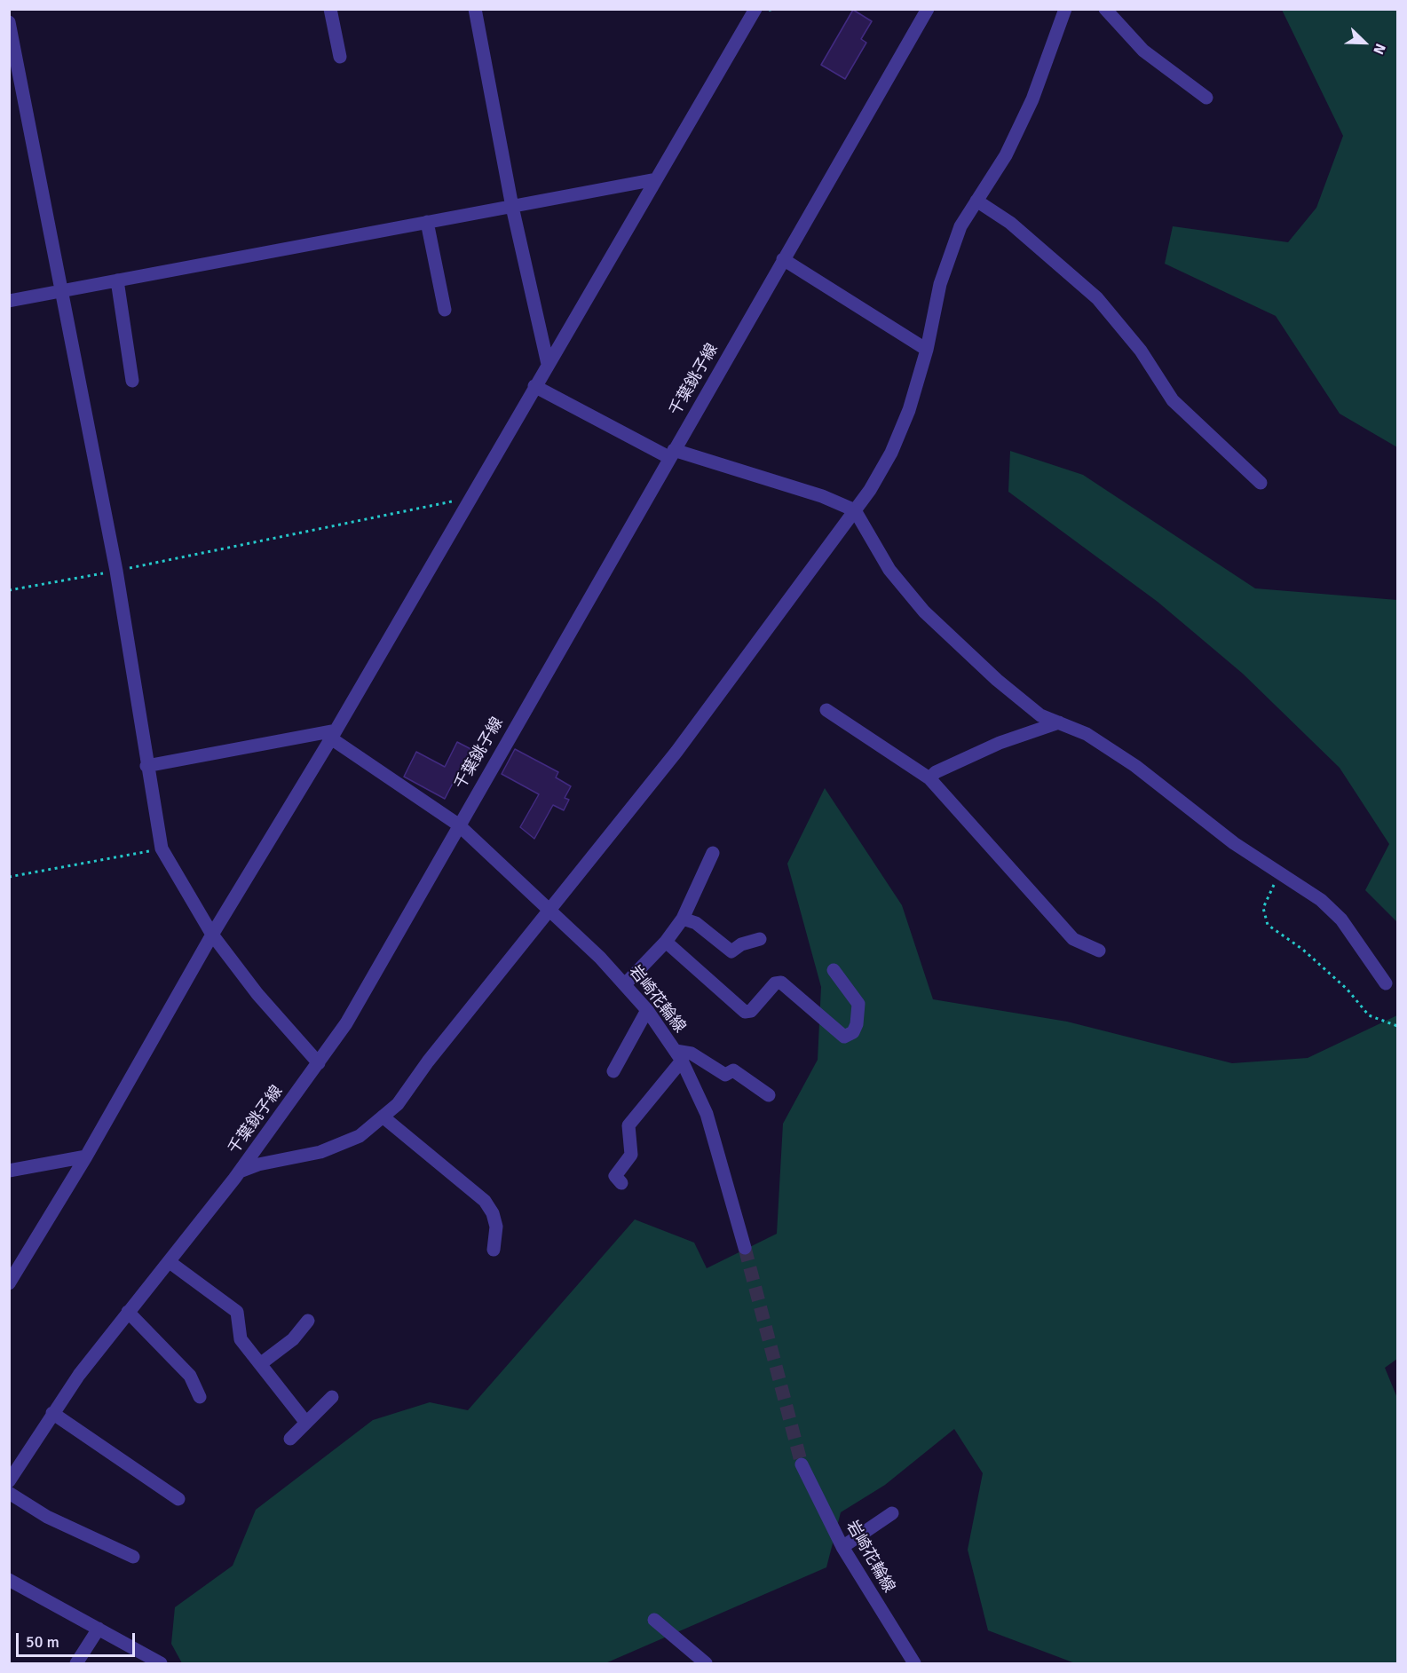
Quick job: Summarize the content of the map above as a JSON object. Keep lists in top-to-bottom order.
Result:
{
  "streets": {
    "street": ["千葉銚子線", "岩崎花輪線"]
  },
  "crossings": [
    ["千葉銚子線", "岩崎花輪線"]
  ],
  "scale_bar": "50 m",
  "north": "bottom right"
}
